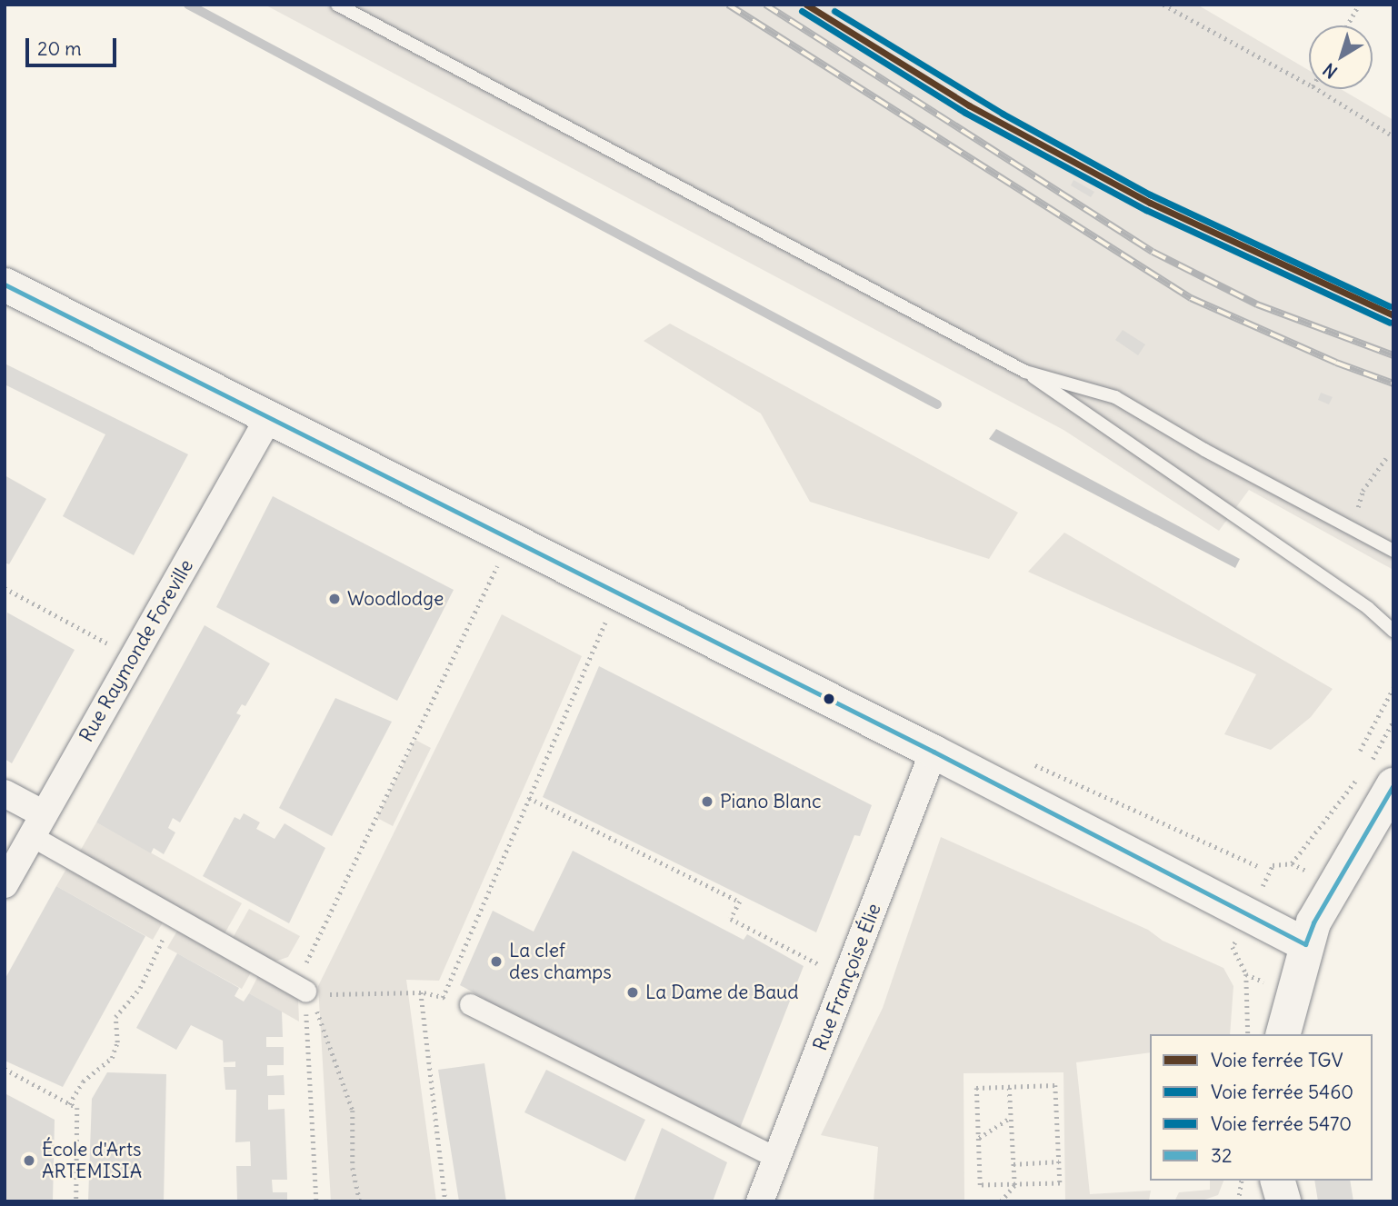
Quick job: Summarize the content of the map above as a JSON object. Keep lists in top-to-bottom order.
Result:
{
  "streets": {
    "street": ["Rue Raymonde Foreville", "Rue Françoise Élie"]
  },
  "places": [
    "Woodlodge",
    "Piano Blanc",
    "La clef des champs",
    "La Dame de Baud",
    "École d'Arts ARTEMISIA"
  ],
  "lines": [
    "rail line TGV",
    "rail line 5460",
    "rail line 5470",
    "transit line 32"
  ],
  "legend": [
    "Voie ferrée TGV",
    "Voie ferrée 5460",
    "Voie ferrée 5470",
    "32"
  ],
  "scale_bar": "20 m",
  "north": "bottom left"
}
